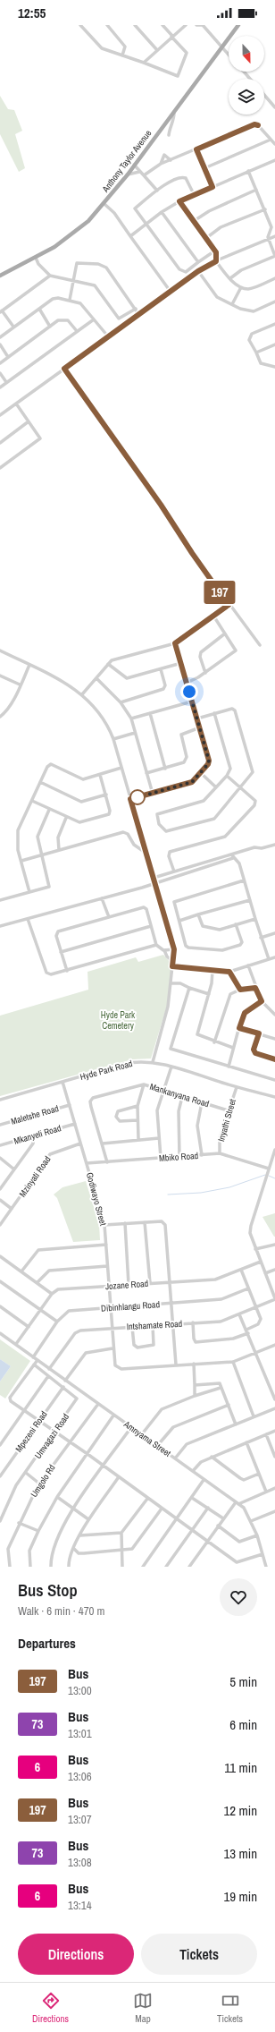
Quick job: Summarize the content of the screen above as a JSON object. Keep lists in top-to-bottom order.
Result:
{
  "streets": {
    "main road": ["Anthony Taylor Avenue"],
    "street": [
      "Hyde Park Road",
      "Mankanyana Road",
      "Maletshe Road",
      "Inyathi Street",
      "Mkanyeli Road",
      "Mbiko Road",
      "Mzinyati Road",
      "Godiwayo Street",
      "Jozane Road",
      "Dibinhlangu Road",
      "Intshamate Road",
      "Mpezeni Road",
      "Umvagazi Road",
      "Amnyama Street",
      "Umgolo Rd"
    ]
  },
  "crossings": [
    ["Hyde Park Road", "Inyathi Street"],
    ["Hyde Park Road", "Godiwayo Street"],
    ["Mankanyana Road", "Inyathi Street"],
    ["Mankanyana Road", "Mbiko Road"],
    ["Maletshe Road", "Godiwayo Street"],
    ["Inyathi Street", "Mbiko Road"],
    ["Mkanyeli Road", "Godiwayo Street"],
    ["Mbiko Road", "Godiwayo Street"],
    ["Mzinyati Road", "Godiwayo Street"],
    ["Godiwayo Street", "Jozane Road"],
    ["Godiwayo Street", "Dibinhlangu Road"],
    ["Godiwayo Street", "Intshamate Road"],
    ["Dibinhlangu Road", "Amnyama Street"],
    ["Intshamate Road", "Amnyama Street"],
    ["Mpezeni Road", "Umvagazi Road"],
    ["Amnyama Street", "Umgolo Rd"]
  ],
  "parks": ["Hyde Park Cemetery"],
  "lines": ["bus line 197"],
  "north": "bottom",
  "page": {
    "status": "12:55",
    "on_map": "197",
    "heading": [
      ["Bus Stop", "Walk · 6 min · 470 m"],
      "Departures"
    ],
    "list": [
      {
        "mark": "197",
        "name": "Bus",
        "note": "13:00",
        "value": "5 min"
      },
      {
        "mark": "73",
        "name": "Bus",
        "note": "13:01",
        "value": "6 min"
      },
      {
        "mark": "6",
        "name": "Bus",
        "note": "13:06",
        "value": "11 min"
      },
      {
        "mark": "197",
        "name": "Bus",
        "note": "13:07",
        "value": "12 min"
      },
      {
        "mark": "73",
        "name": "Bus",
        "note": "13:08",
        "value": "13 min"
      },
      {
        "mark": "6",
        "name": "Bus",
        "note": "13:14",
        "value": "19 min"
      }
    ],
    "buttons": ["Directions", "Tickets"],
    "tabs": ["Directions", "Map", "Tickets"]
  }
}
